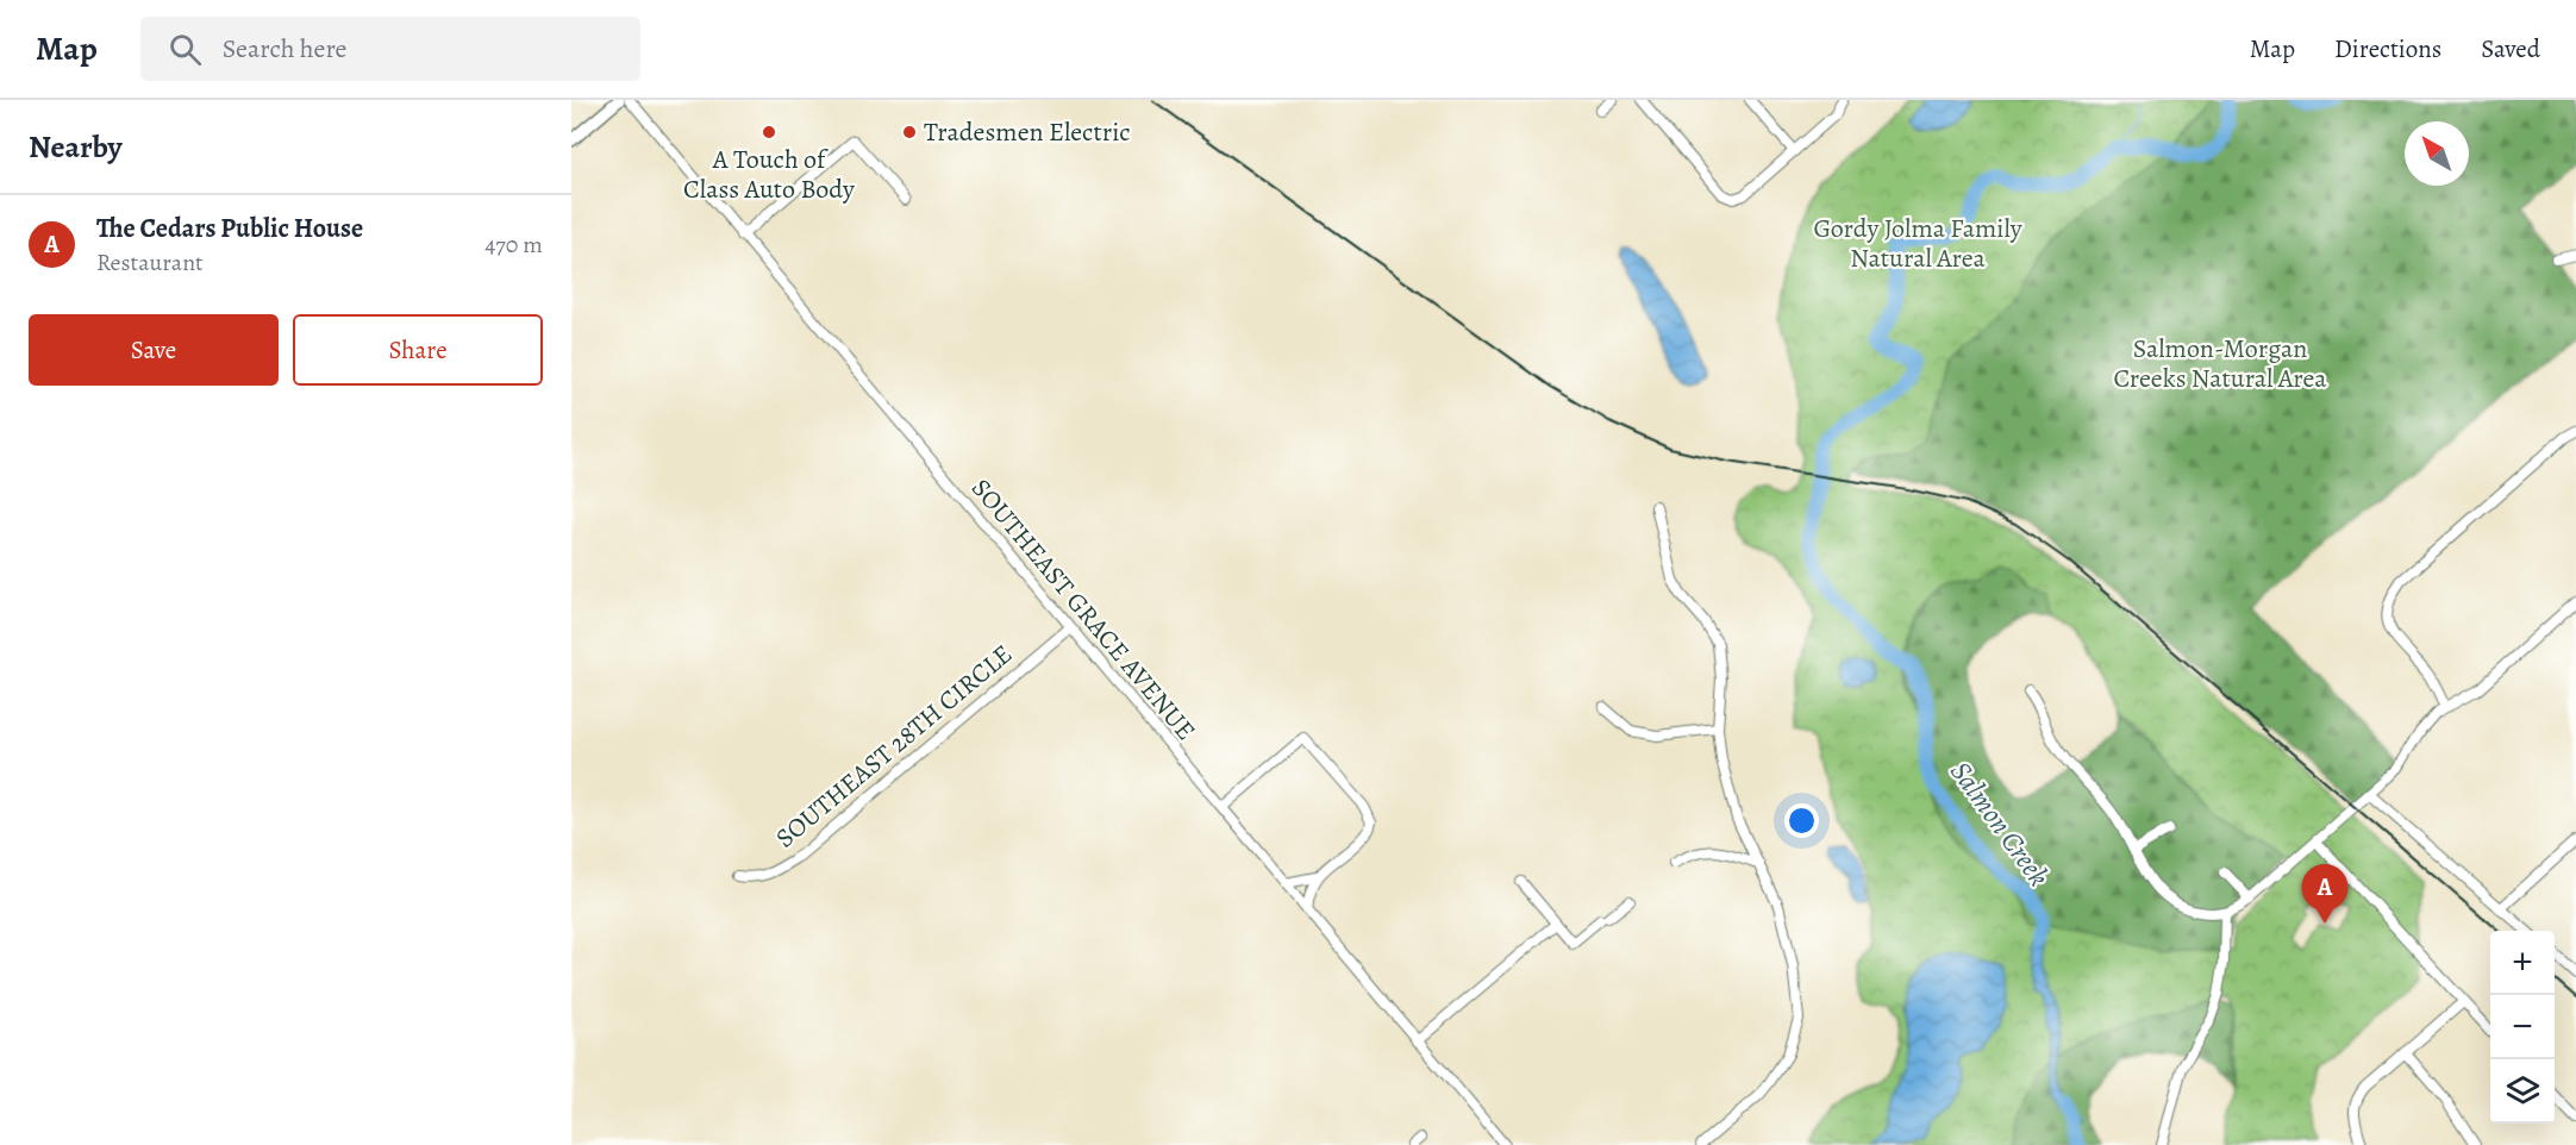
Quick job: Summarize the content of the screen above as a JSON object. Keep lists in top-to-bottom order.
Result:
{
  "streets": {
    "street": ["SOUTHEAST GRACE AVENUE", "SOUTHEAST 28TH CIRCLE"]
  },
  "crossings": [
    ["SOUTHEAST GRACE AVENUE", "SOUTHEAST 28TH CIRCLE"]
  ],
  "water": ["Salmon Creek"],
  "parks": ["Gordy Jolma Family Natural Area", "Salmon-Morgan Creeks Natural Area"],
  "places": ["A Touch of Class Auto Body", "Tradesmen Electric"],
  "north": "top left",
  "page": {
    "header": "Map",
    "search": "Search here",
    "nav": ["Map", "Directions", "Saved"],
    "heading": "Nearby",
    "list": [
      {
        "mark": "A",
        "name": "The Cedars Public House",
        "note": "Restaurant",
        "value": "470 m"
      }
    ],
    "buttons": ["Save", "Share"],
    "pins": "A",
    "map_buttons": ["+", "−"]
  }
}
